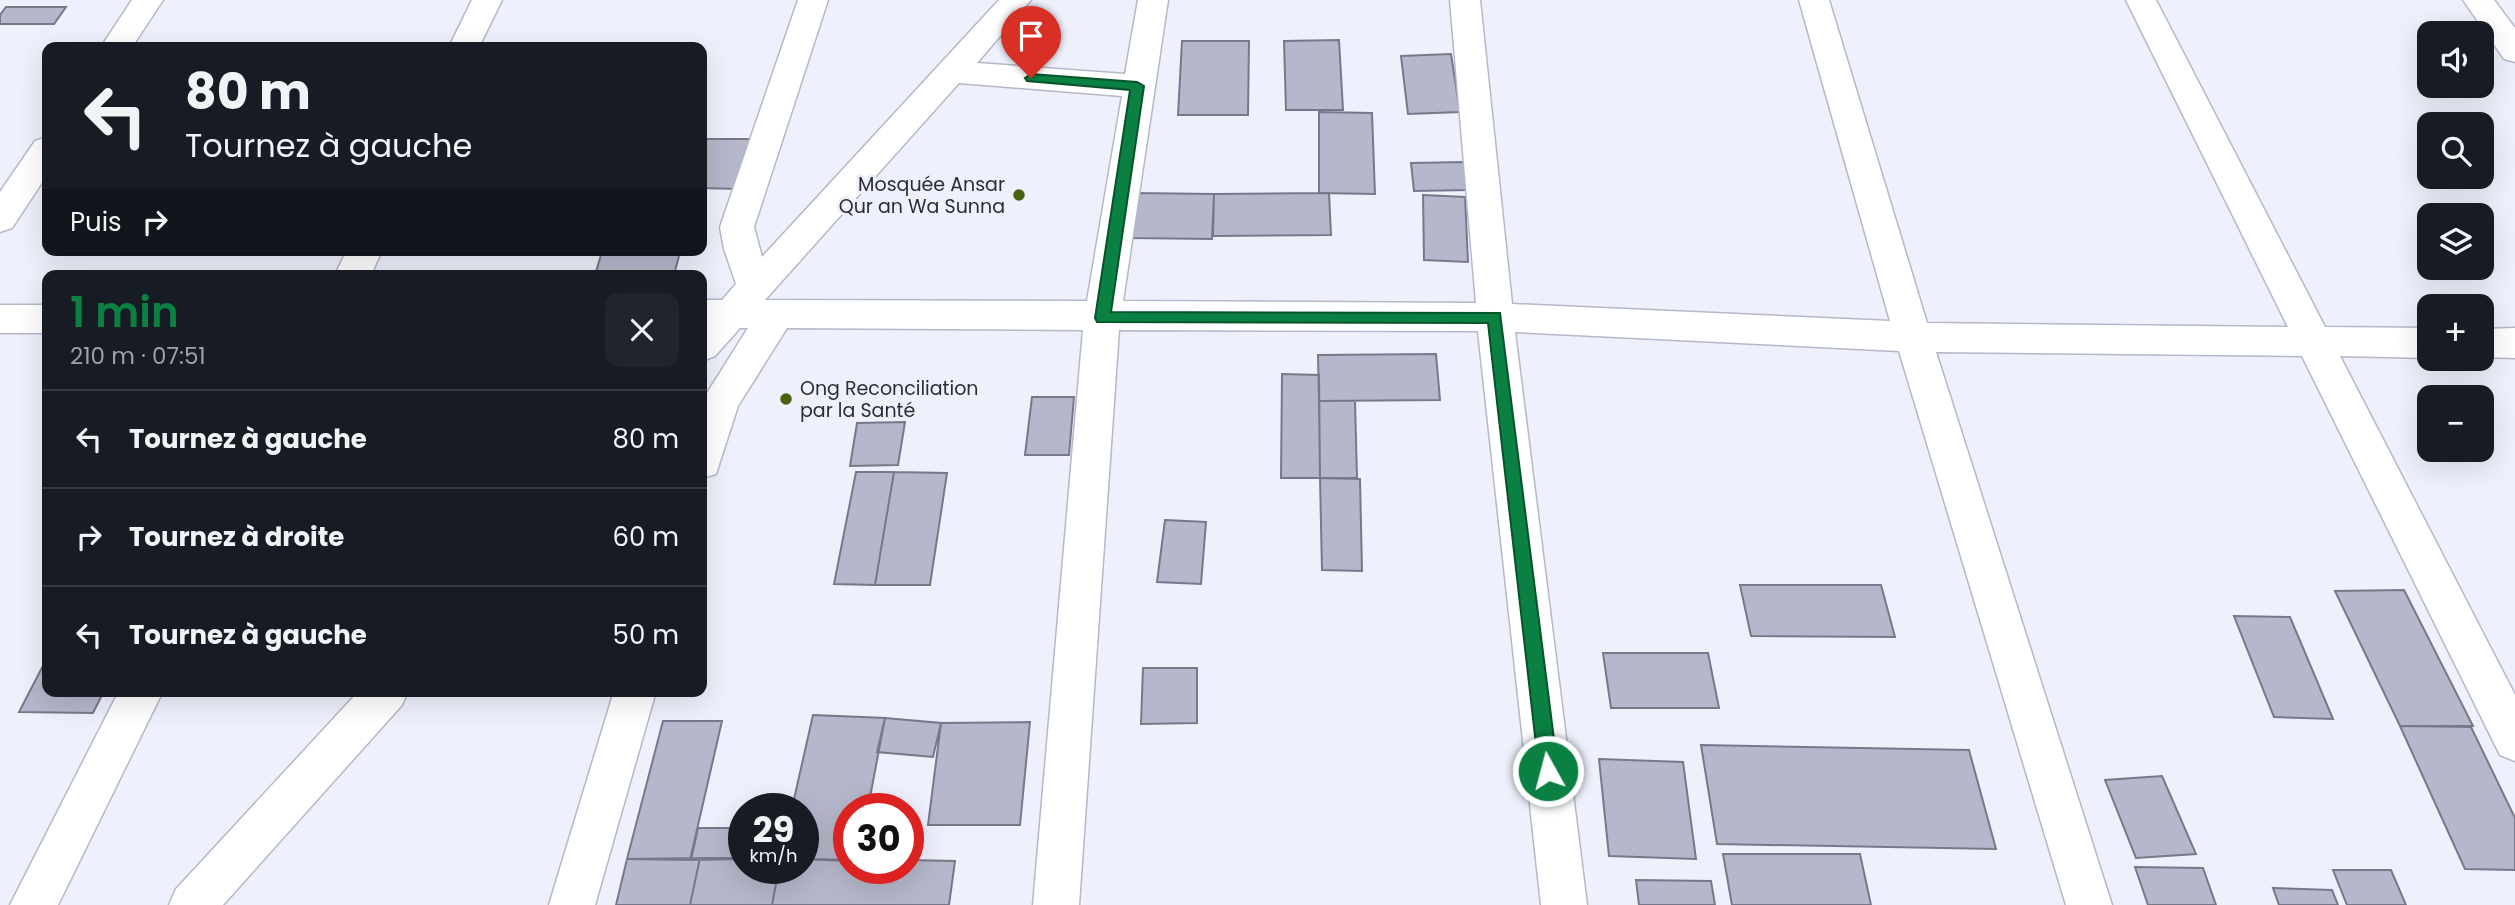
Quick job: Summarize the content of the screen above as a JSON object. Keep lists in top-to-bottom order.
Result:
{
  "places": ["Mosquée Ansar Qur an Wa Sunna", "Ong Reconciliation par la Santé"],
  "page": {
    "map_buttons": ["+", "−"],
    "turn": ["80 m", "Tournez à gauche"],
    "then": "Puis",
    "heading": ["1 min", "210 m · 07:51"],
    "list": [
      {
        "name": "Tournez à gauche",
        "value": "80 m"
      },
      {
        "name": "Tournez à droite",
        "value": "60 m"
      },
      {
        "name": "Tournez à gauche",
        "value": "50 m"
      }
    ],
    "speed": "29 km/h",
    "limit": "30"
  }
}
